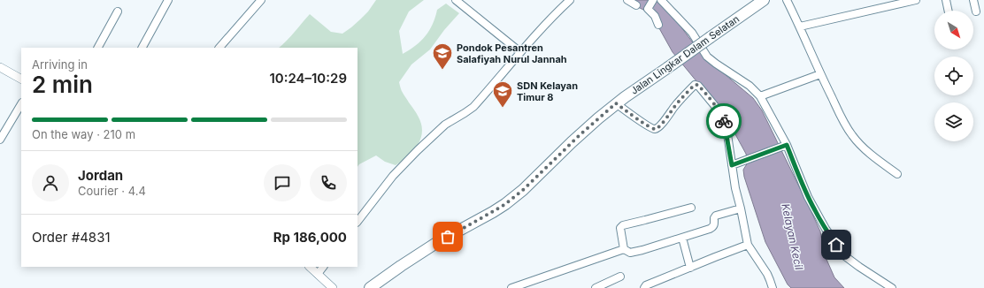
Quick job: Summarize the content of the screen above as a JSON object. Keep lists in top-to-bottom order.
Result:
{
  "streets": {
    "main road": ["Jalan Lingkar Dalam Selatan"]
  },
  "water": ["Kelayan Kecil"],
  "places": {
    "school or university": ["Pondok Pesantren Salafiyah Nurul Jannah", "SDN Kelayan Timur 8"]
  },
  "north": "bottom right",
  "page": {
    "heading": ["2 min", "Arriving in", "10:24–10:29"],
    "panel": [
      "Jordan",
      "Courier · 4.4",
      "Order #4831",
      "Rp 186,000"
    ],
    "bar": "On the way · 210 m"
  }
}
